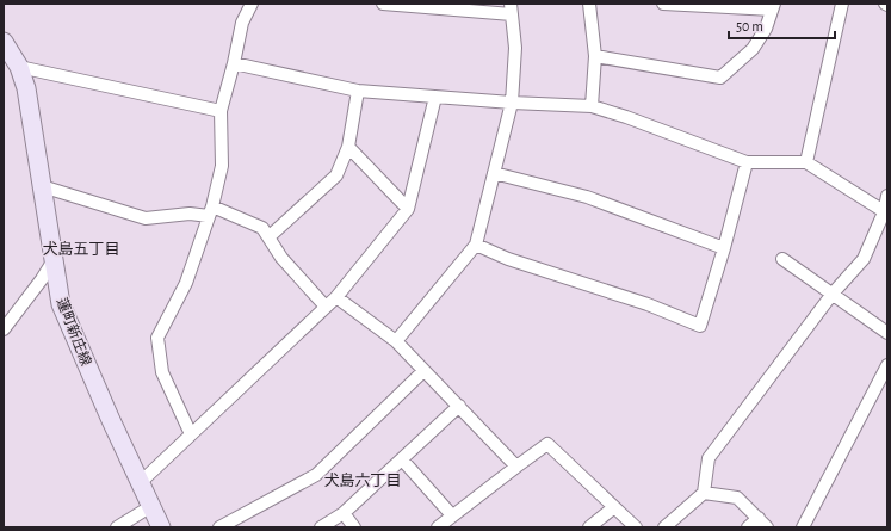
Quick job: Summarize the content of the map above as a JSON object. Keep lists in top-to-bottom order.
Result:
{
  "streets": {
    "main road": ["蓮町新庄線"]
  },
  "districts": ["犬島五丁目", "犬島六丁目"],
  "scale_bar": "50 m"
}
